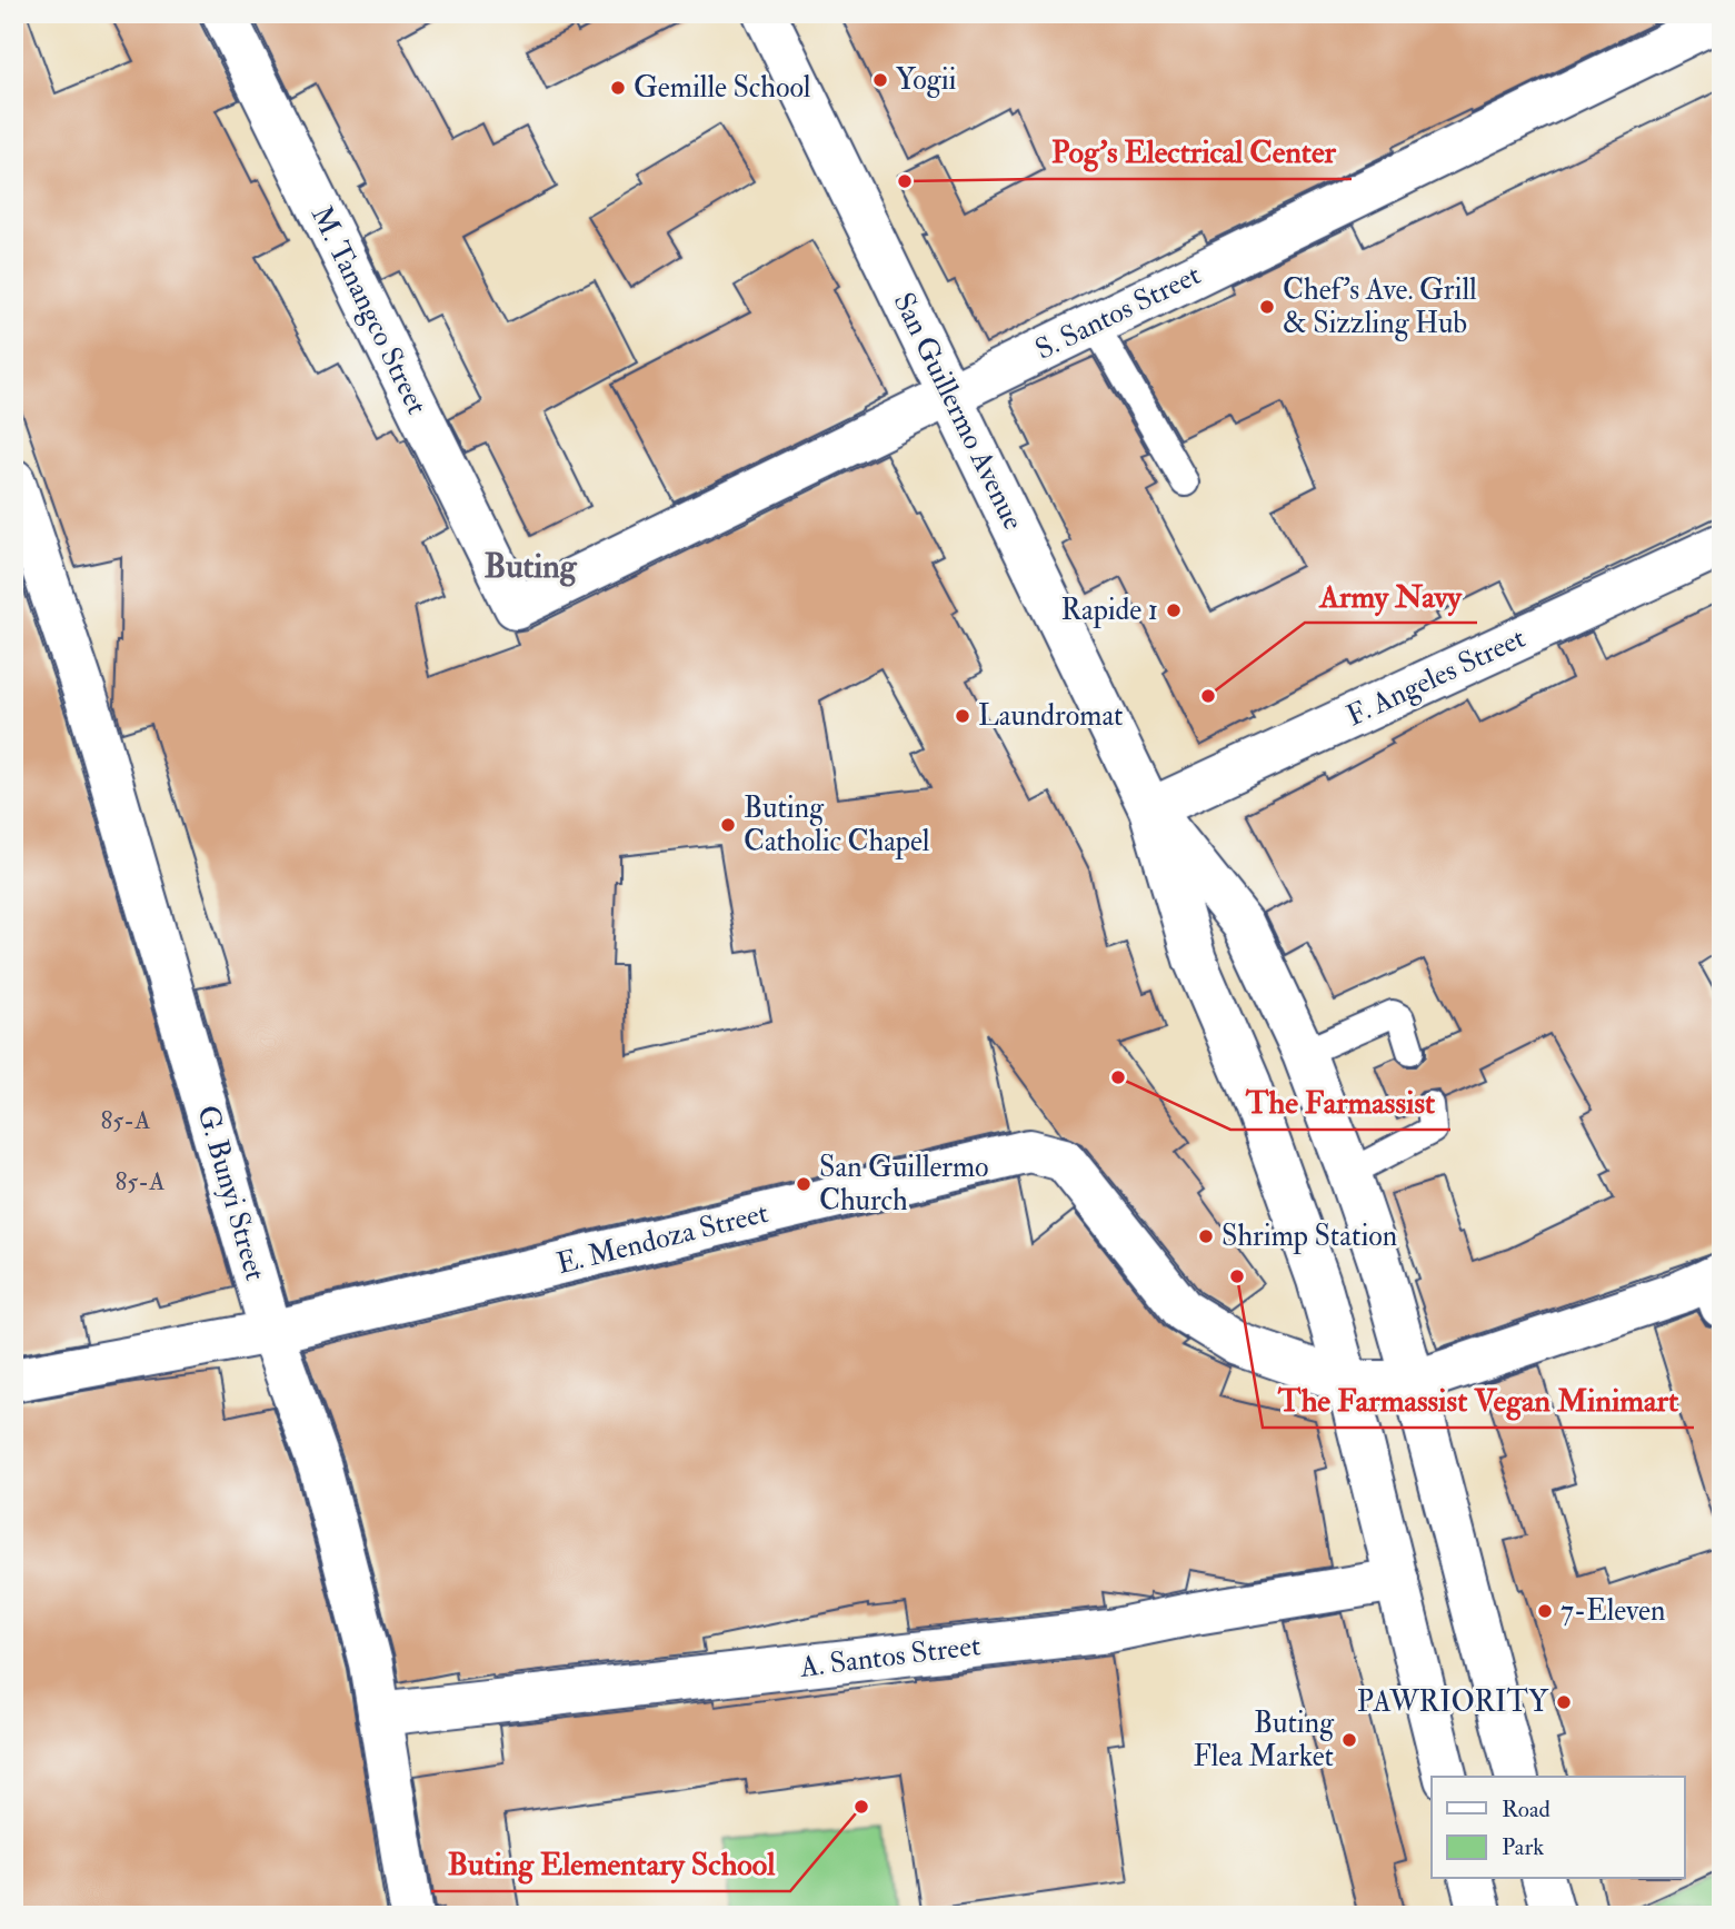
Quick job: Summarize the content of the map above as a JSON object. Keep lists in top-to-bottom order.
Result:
{
  "streets": {
    "street": [
      "M. Tanangco Street",
      "S. Santos Street",
      "San Guillermo Avenue",
      "F. Angeles Street",
      "G. Bunyi Street",
      "E. Mendoza Street",
      "A. Santos Street"
    ]
  },
  "crossings": [
    ["M. Tanangco Street", "S. Santos Street"],
    ["S. Santos Street", "San Guillermo Avenue"],
    ["San Guillermo Avenue", "F. Angeles Street"],
    ["San Guillermo Avenue", "E. Mendoza Street"],
    ["San Guillermo Avenue", "A. Santos Street"],
    ["G. Bunyi Street", "E. Mendoza Street"],
    ["G. Bunyi Street", "A. Santos Street"]
  ],
  "districts": ["Buting"],
  "places": [
    "Yogii",
    "Gemille School",
    "Pog's Electrical Center",
    "Chef's Ave. Grill & Sizzling Hub",
    "Rapide 1",
    "Army Navy",
    "Laundromat",
    "Buting Catholic Chapel",
    "The Farmassist",
    "San Guillermo Church",
    "Shrimp Station",
    "The Farmassist Vegan Minimart",
    "7-Eleven",
    "PAWRIORITY",
    "Buting Flea Market",
    "Buting Elementary School"
  ],
  "house_numbers": ["85-A", "85-A"],
  "legend": ["Road", "Park"]
}
